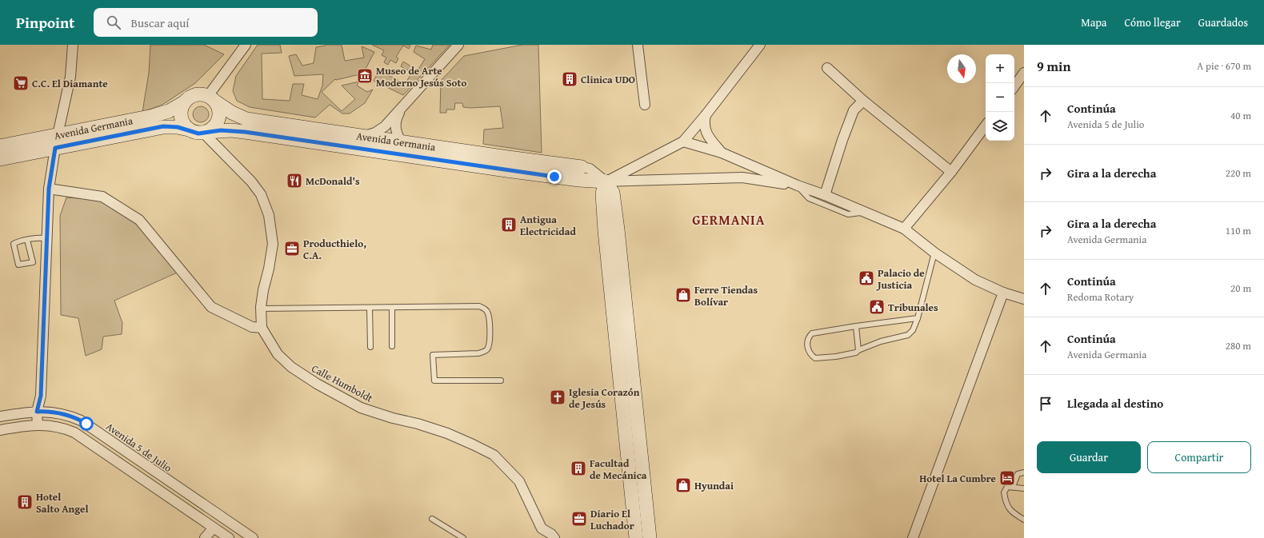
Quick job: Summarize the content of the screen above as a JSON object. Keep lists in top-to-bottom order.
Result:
{
  "streets": {
    "street": ["Avenida Germania", "Calle Humboldt", "Avenida 5 de Julio"]
  },
  "crossings": [
    ["Avenida Germania", "Calle Humboldt"]
  ],
  "districts": ["GERMANIA"],
  "places": {
    "museum": ["Museo de Arte Moderno Jesús Soto"],
    "building": [
      "Clinica UDO",
      "Antigua Electricidad",
      "Facultad de Mecánica",
      "Hotel Salto Angel"
    ],
    "supermarket": ["C.C. El Diamante"],
    "restaurant": ["McDonald's"],
    "office": ["Producthielo, C.A.", "Diario El Luchador"],
    "public building": ["Palacio de Justicia", "Tribunales"],
    "shop": ["Ferre Tiendas Bolívar", "Hyundai"],
    "church": ["Iglesia Corazón de Jesús"],
    "hotel": ["Hotel La Cumbre"]
  },
  "north": "bottom",
  "page": {
    "header": "Pinpoint",
    "search": "Buscar aquí",
    "nav": ["Mapa", "Cómo llegar", "Guardados"],
    "heading": ["9 min", "A pie · 670 m"],
    "map_buttons": ["+", "−"],
    "list": [
      ["Continúa", "Avenida 5 de Julio", "40 m"],
      ["Gira a la derecha", "220 m"],
      ["Gira a la derecha", "Avenida Germania", "110 m"],
      ["Continúa", "Redoma Rotary", "20 m"],
      ["Continúa", "Avenida Germania", "280 m"],
      "Llegada al destino"
    ],
    "buttons": ["Guardar", "Compartir"]
  }
}
